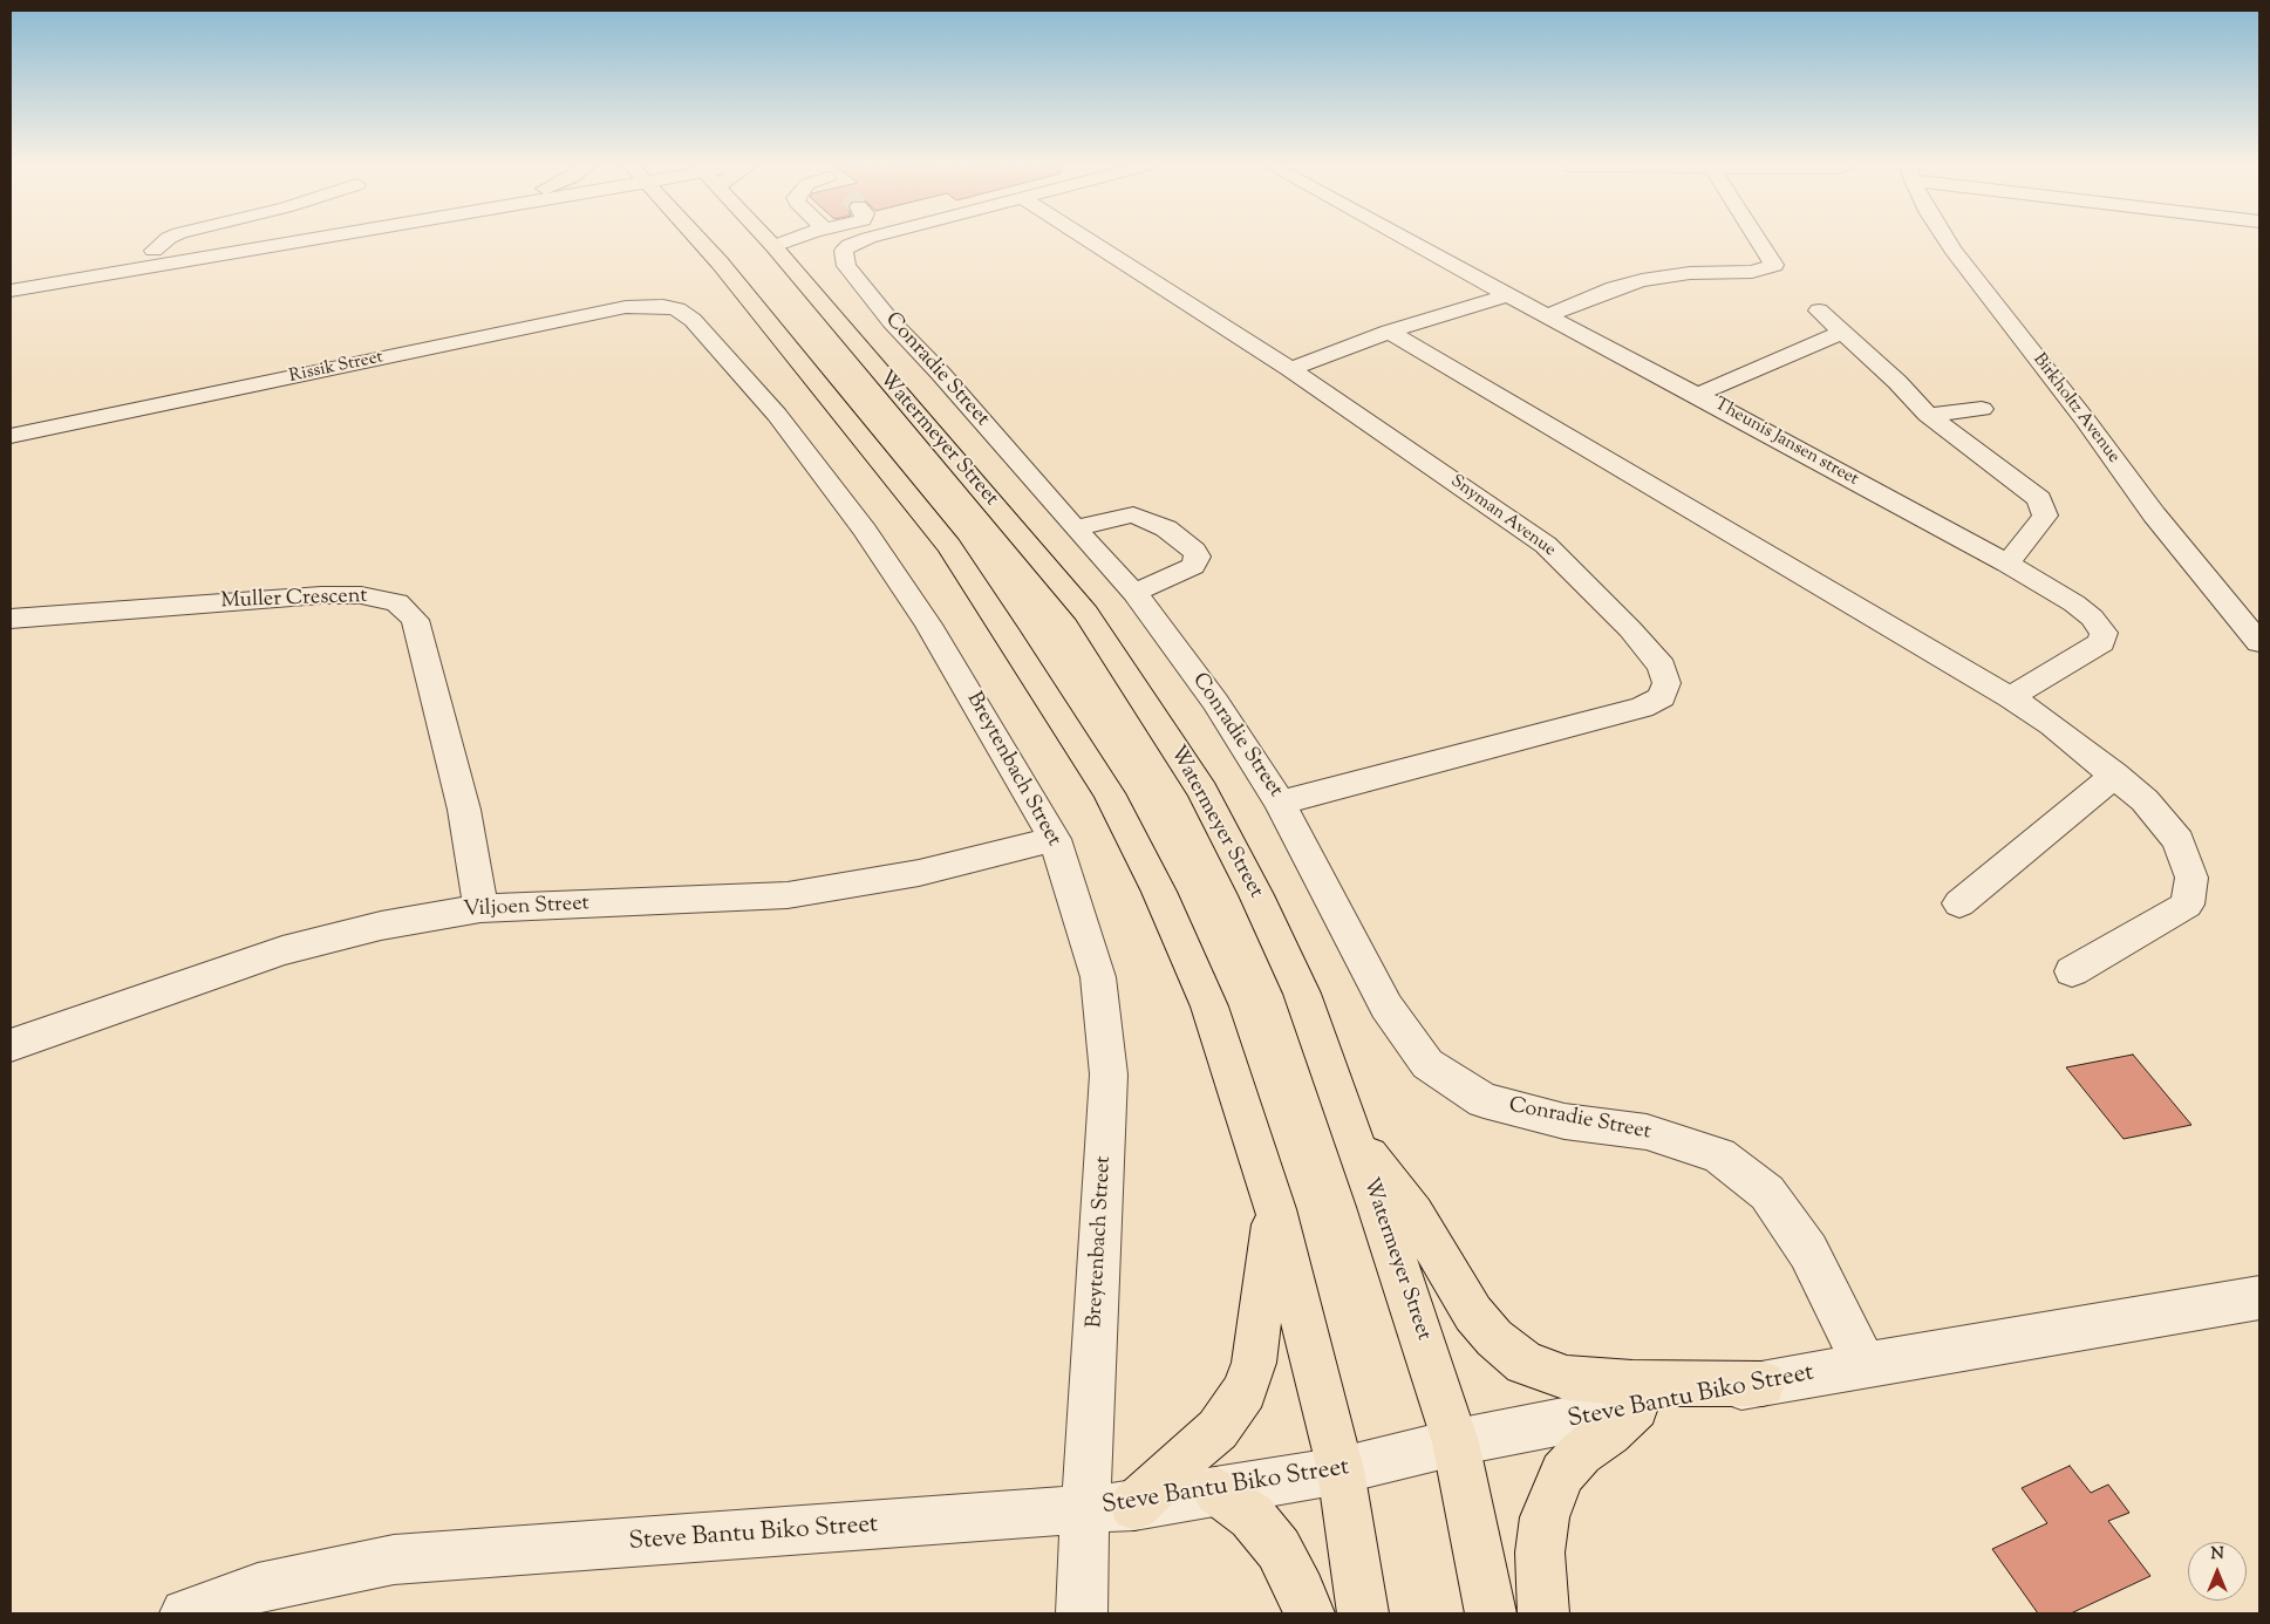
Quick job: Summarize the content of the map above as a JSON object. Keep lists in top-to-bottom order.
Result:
{
  "streets": {
    "main road": ["Watermeyer Street"],
    "street": [
      "Rissik Street",
      "Conradie Street",
      "Birkholtz Avenue",
      "Theunis Jansen street",
      "Snyman Avenue",
      "Muller Crescent",
      "Breytenbach Street",
      "Viljoen Street",
      "Steve Bantu Biko Street"
    ]
  },
  "crossings": [
    ["Rissik Street", "Breytenbach Street"],
    ["Conradie Street", "Snyman Avenue"],
    ["Conradie Street", "Steve Bantu Biko Street"],
    ["Watermeyer Street", "Steve Bantu Biko Street"],
    ["Muller Crescent", "Viljoen Street"],
    ["Breytenbach Street", "Viljoen Street"],
    ["Breytenbach Street", "Steve Bantu Biko Street"]
  ],
  "north": "top"
}
